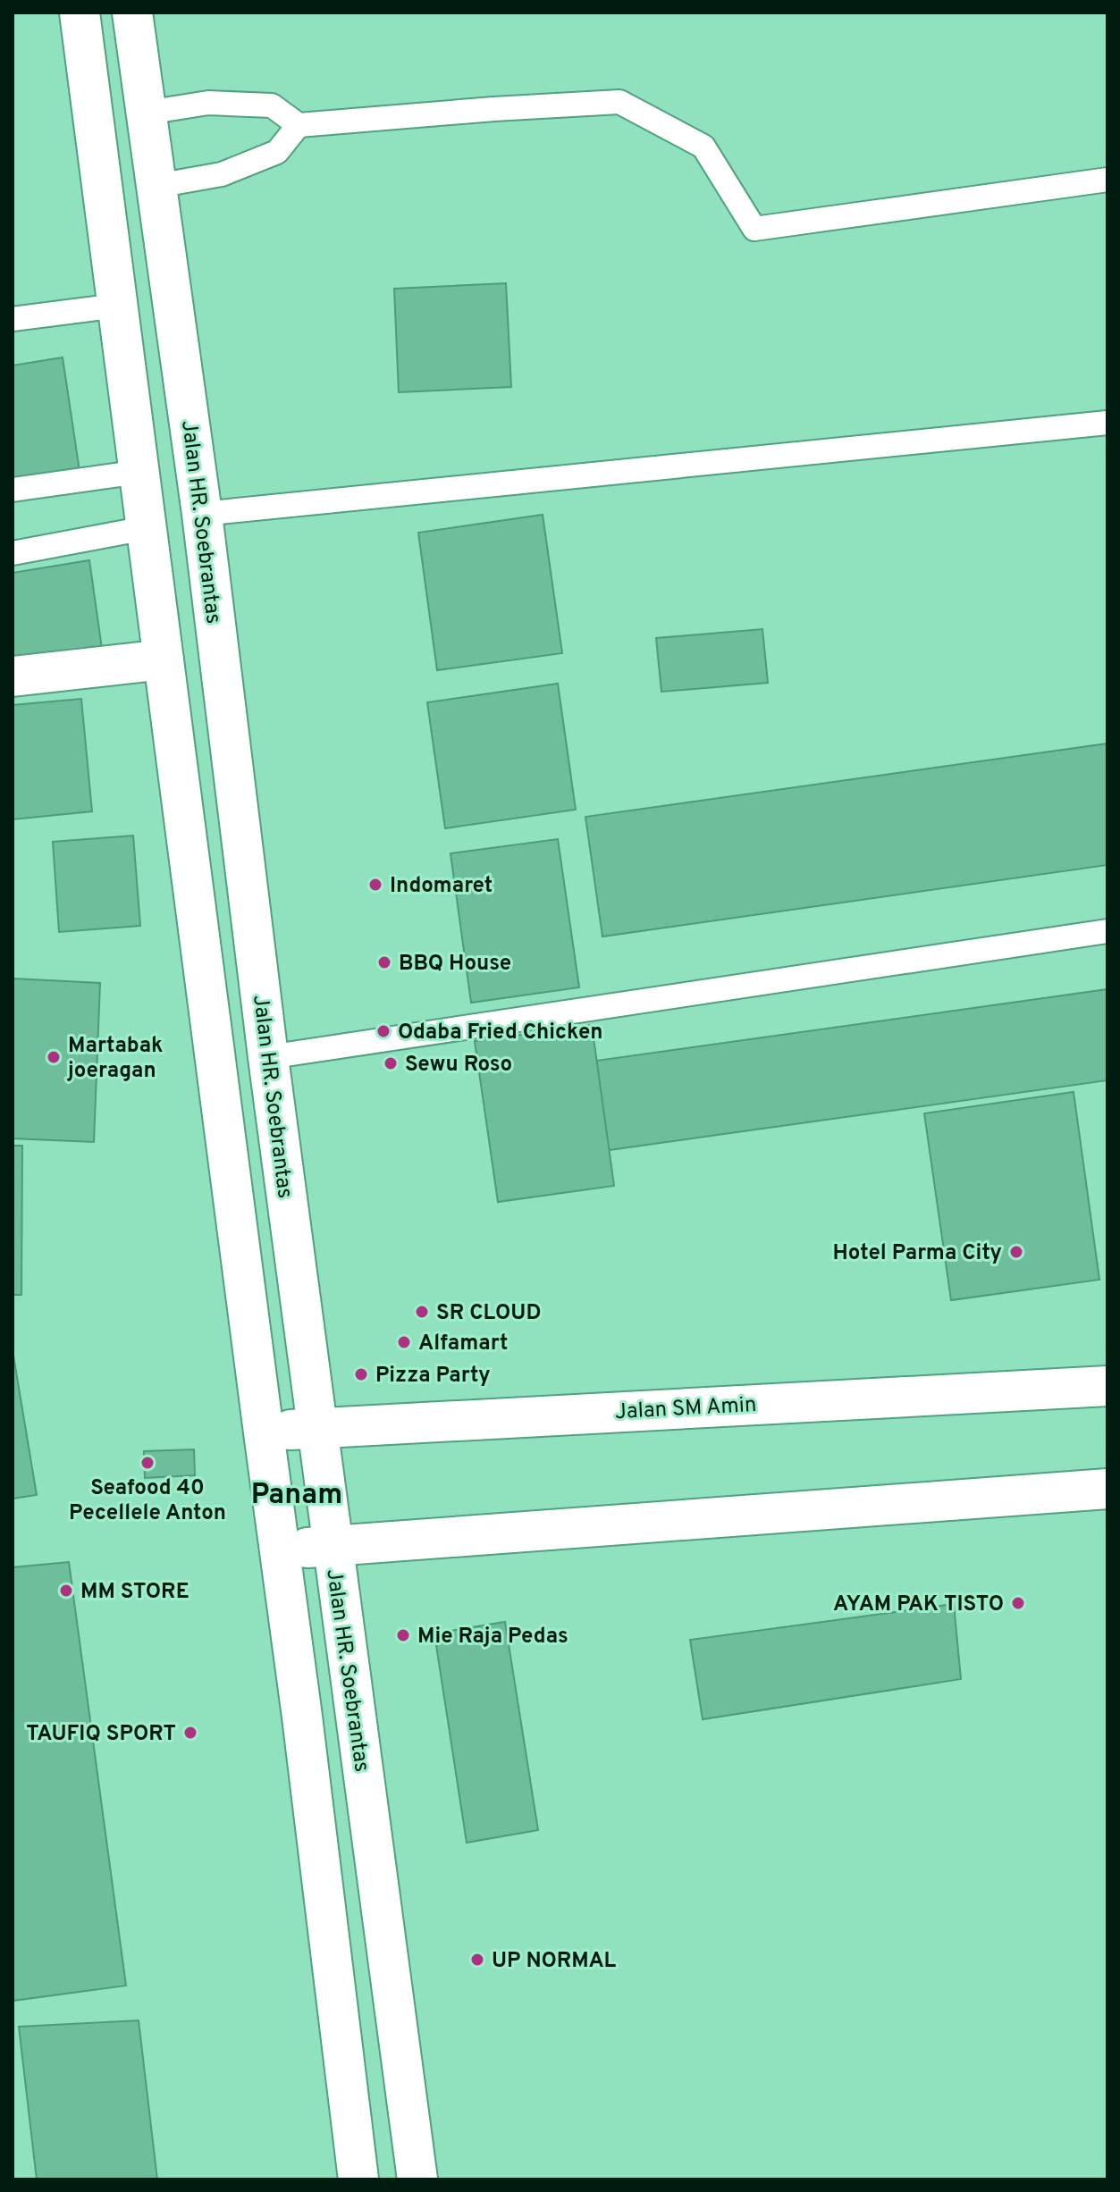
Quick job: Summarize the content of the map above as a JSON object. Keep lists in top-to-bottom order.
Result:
{
  "streets": {
    "main road": ["Jalan HR. Soebrantas", "Jalan SM Amin"]
  },
  "crossings": [
    ["Jalan HR. Soebrantas", "Jalan SM Amin"]
  ],
  "districts": ["Panam"],
  "places": [
    "Indomaret",
    "BBQ House",
    "Odaba Fried Chicken",
    "Martabak joeragan",
    "Sewu Roso",
    "Hotel Parma City",
    "SR CLOUD",
    "Alfamart",
    "Pizza Party",
    "Seafood 40 Pecellele Anton",
    "MM STORE",
    "AYAM PAK TISTO",
    "Mie Raja Pedas",
    "TAUFIQ SPORT",
    "UP NORMAL"
  ]
}
